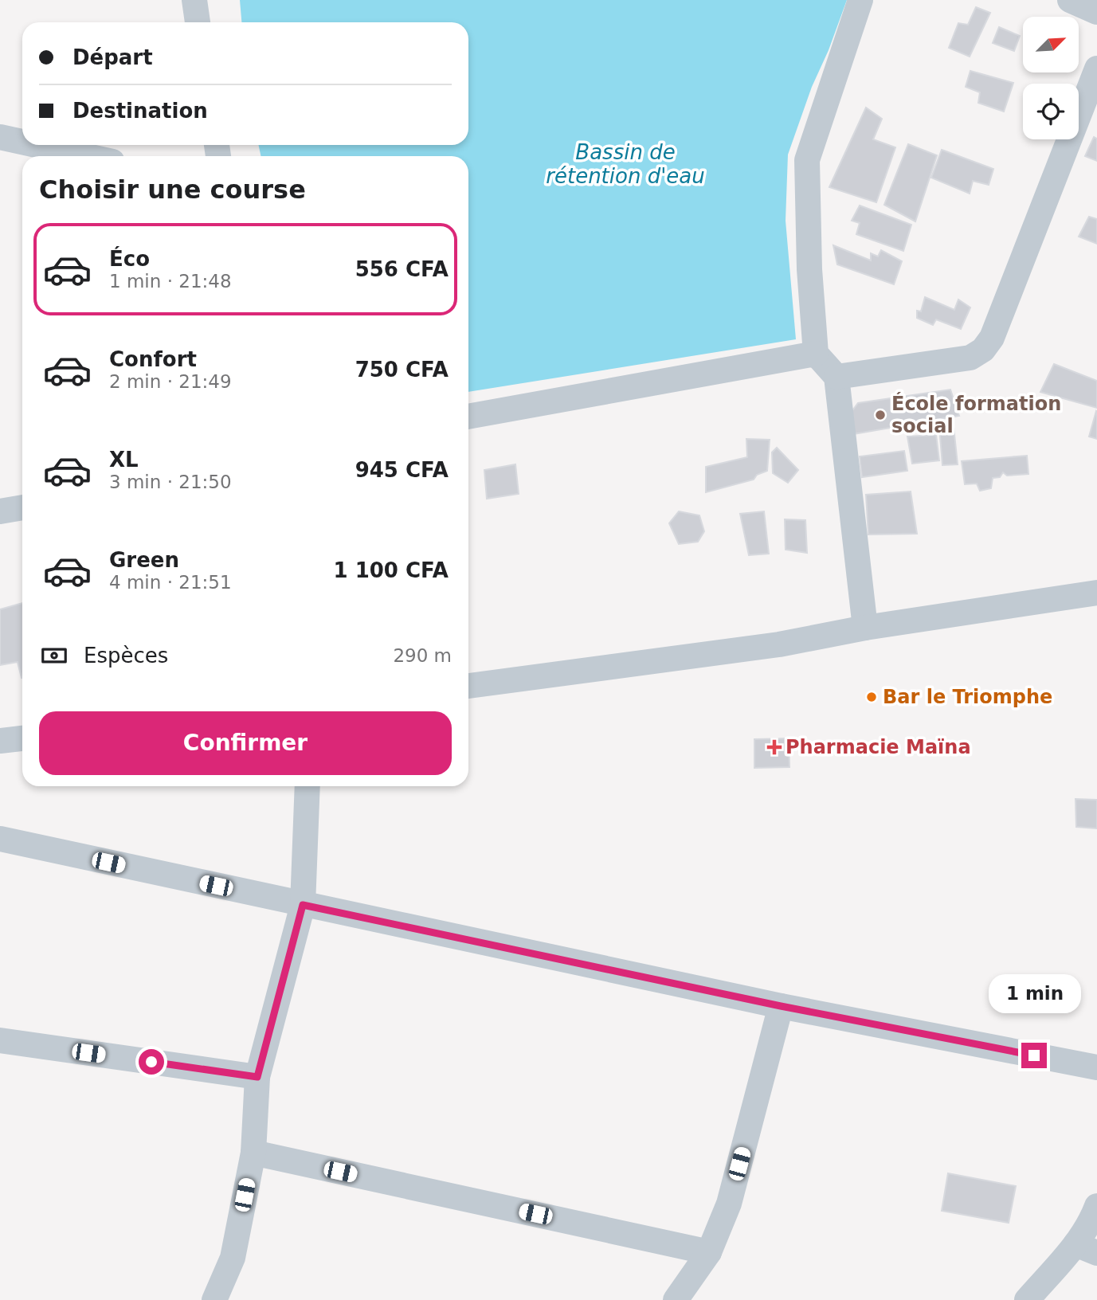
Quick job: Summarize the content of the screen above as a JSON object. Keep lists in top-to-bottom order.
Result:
{
  "water": ["Bassin de rétention d'eau"],
  "places": {
    "other": ["École formation social", "Bar le Triomphe"],
    "health": ["Pharmacie Maïna"]
  },
  "north": "top right",
  "page": {
    "banner": ["Départ", "Destination"],
    "heading": "Choisir une course",
    "list": [
      {
        "name": "Éco",
        "note": "1 min · 21:48",
        "value": "556 CFA"
      },
      {
        "name": "Confort",
        "note": "2 min · 21:49",
        "value": "750 CFA"
      },
      {
        "name": "XL",
        "note": "3 min · 21:50",
        "value": "945 CFA"
      },
      {
        "name": "Green",
        "note": "4 min · 21:51",
        "value": "1 100 CFA"
      }
    ],
    "pay": ["Espèces", "290 m"],
    "buttons": "Confirmer",
    "bubble": "1 min"
  }
}
